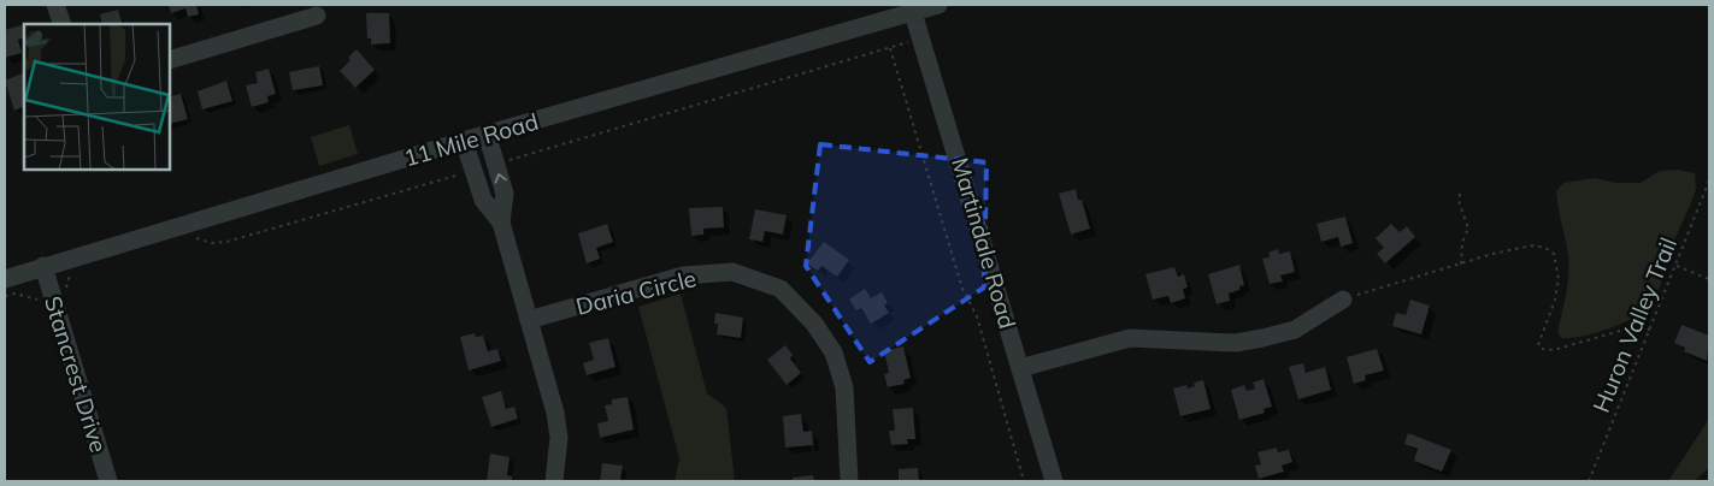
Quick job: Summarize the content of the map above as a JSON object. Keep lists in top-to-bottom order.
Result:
{
  "streets": {
    "street": [
      "11 Mile Road",
      "Martindale Road",
      "Daria Circle",
      "Stancrest Drive"
    ],
    "path": ["Huron Valley Trail"]
  },
  "crossings": [
    ["11 Mile Road", "Martindale Road"],
    ["11 Mile Road", "Stancrest Drive"]
  ]
}
